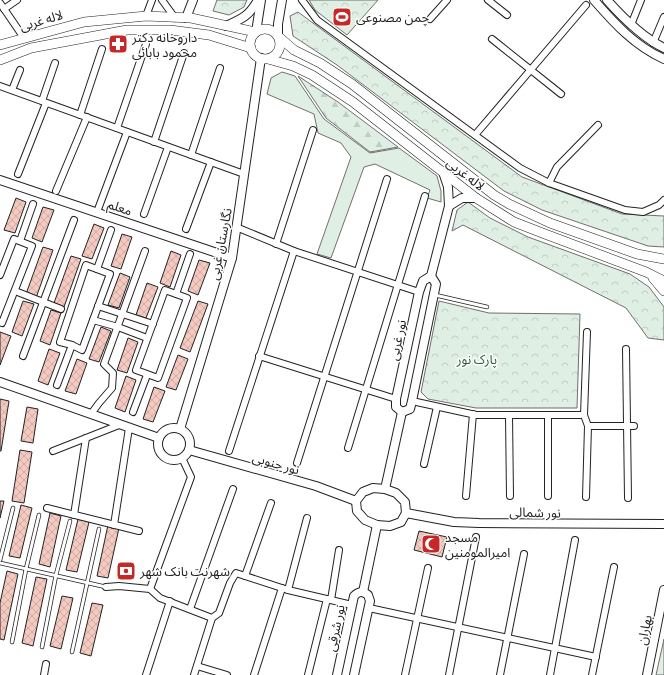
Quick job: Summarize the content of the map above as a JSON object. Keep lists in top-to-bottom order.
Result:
{
  "streets": {
    "main road": ["لاله غربی"],
    "street": [
      "معلم",
      "نگارستان غربی",
      "نور غربی",
      "نور جنوبی",
      "نور شمالی",
      "نور شرقی",
      "بهاران"
    ]
  },
  "crossings": [
    ["لاله غربی", "نگارستان غربی"],
    ["لاله غربی", "نور غربی"],
    ["معلم", "نگارستان غربی"],
    ["نگارستان غربی", "نور جنوبی"],
    ["نور جنوبی", "نور شمالی"],
    ["نور جنوبی", "نور شرقی"],
    ["نور شمالی", "نور شرقی"]
  ],
  "parks": ["پارک نور"],
  "places": {
    "sports": ["چمن مصنوعی"],
    "pharmacy": ["داروخانه دکتر محمود بابائی"],
    "mosque": ["مسجد امیرالمومنین"],
    "bank": ["شهرنت بانک شهر"]
  }
}
